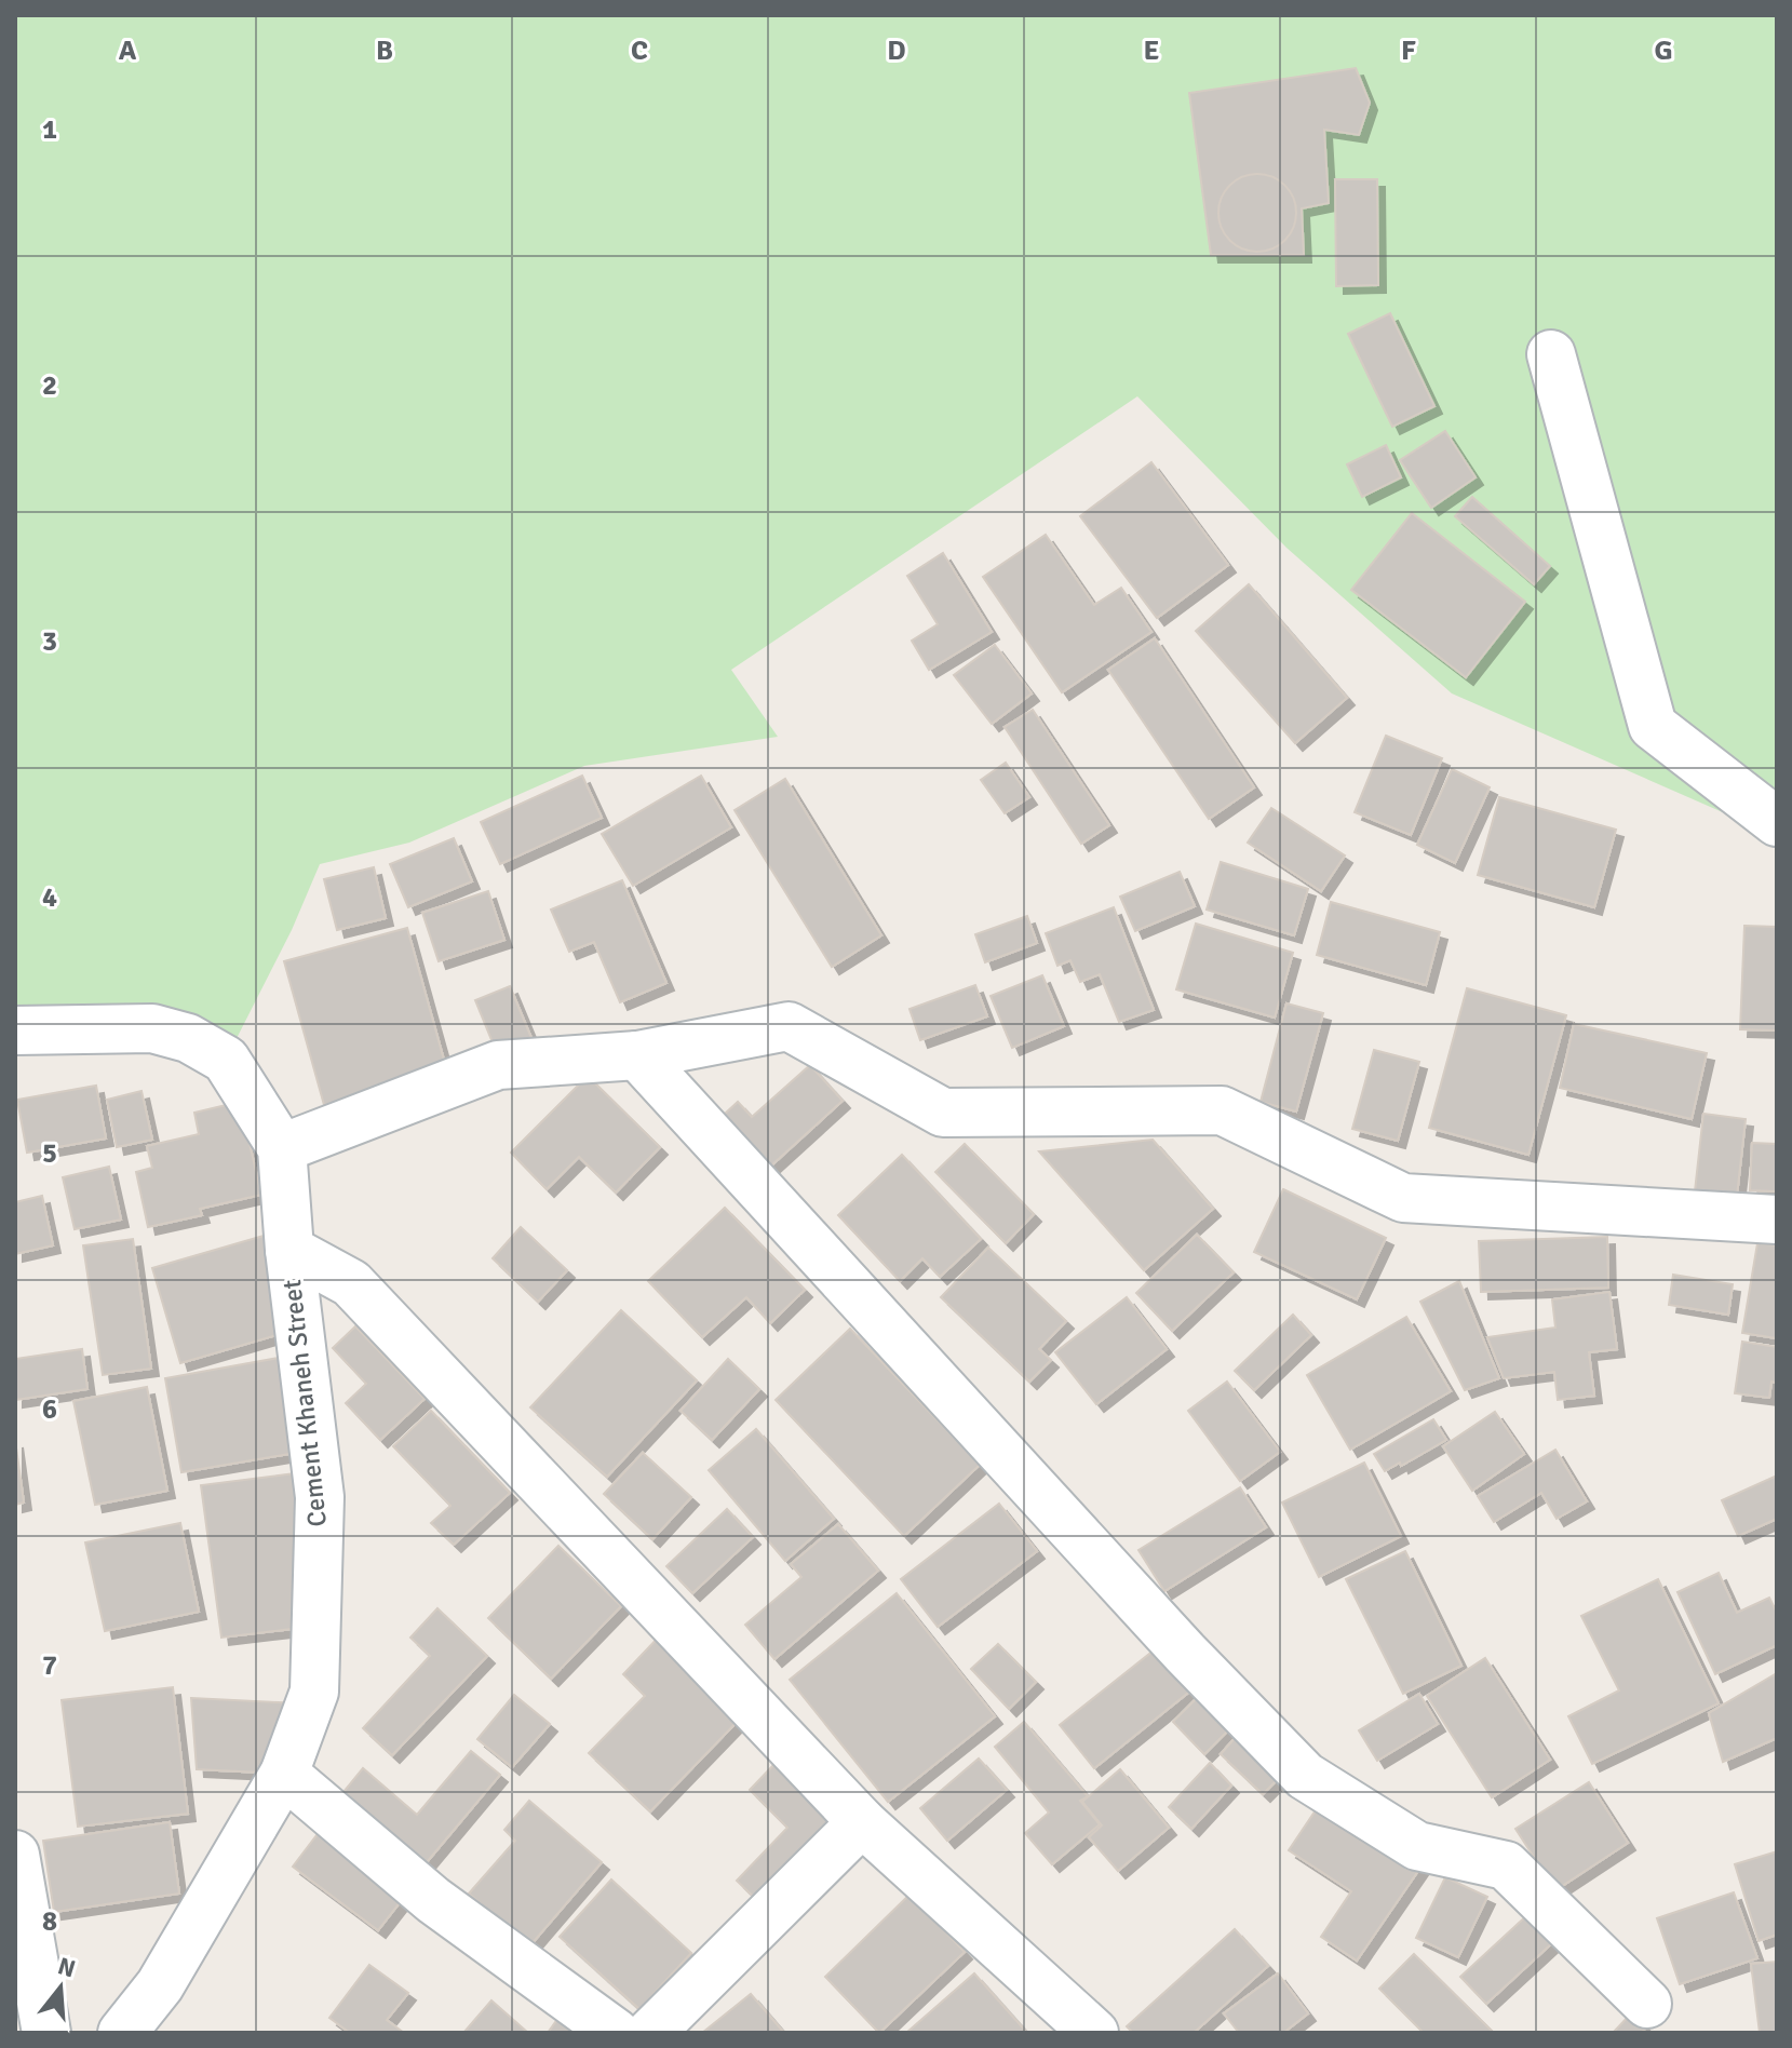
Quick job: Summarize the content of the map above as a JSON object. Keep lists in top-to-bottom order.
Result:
{
  "streets": {
    "street": ["Cement Khaneh Street"]
  },
  "north": "top",
  "grid": {
    "columns": [
      "A",
      "B",
      "C",
      "D",
      "E",
      "F",
      "G"
    ],
    "rows": [
      "1",
      "2",
      "3",
      "4",
      "5",
      "6",
      "7",
      "8"
    ]
  }
}
